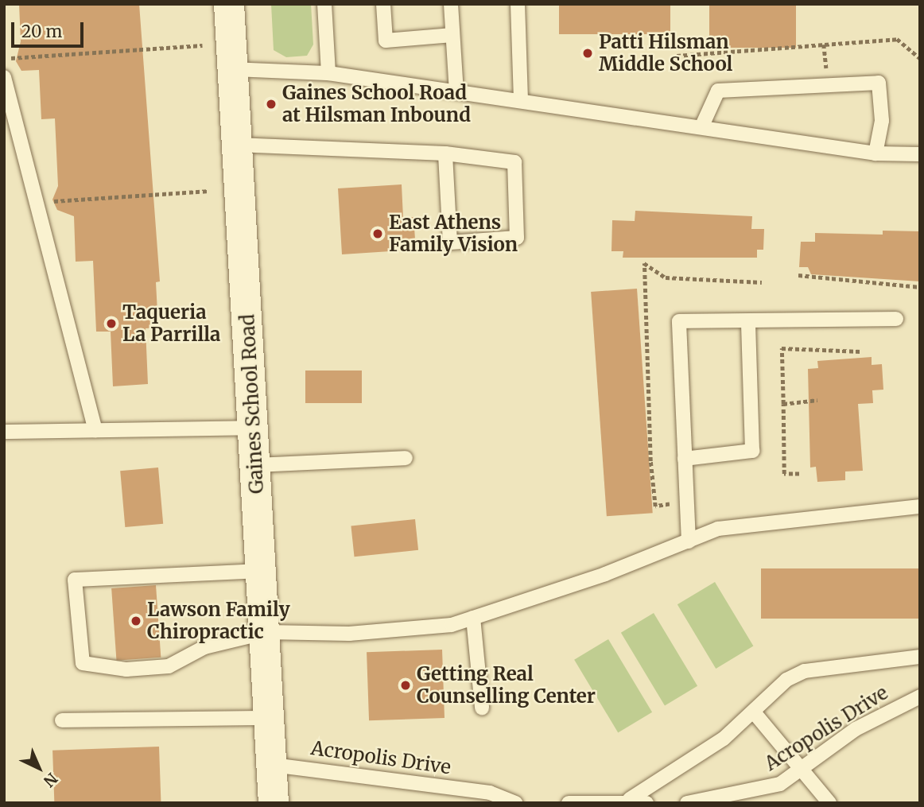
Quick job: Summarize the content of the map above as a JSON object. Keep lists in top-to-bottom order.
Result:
{
  "streets": {
    "main road": ["Gaines School Road"],
    "lane": ["Acropolis Drive"]
  },
  "crossings": [
    ["Gaines School Road", "Acropolis Drive"]
  ],
  "places": [
    "Patti Hilsman Middle School",
    "Gaines School Road at Hilsman Inbound",
    "East Athens Family Vision",
    "Taqueria La Parrilla",
    "Lawson Family Chiropractic",
    "Getting Real Counselling Center"
  ],
  "scale_bar": "20 m",
  "north": "bottom right"
}
